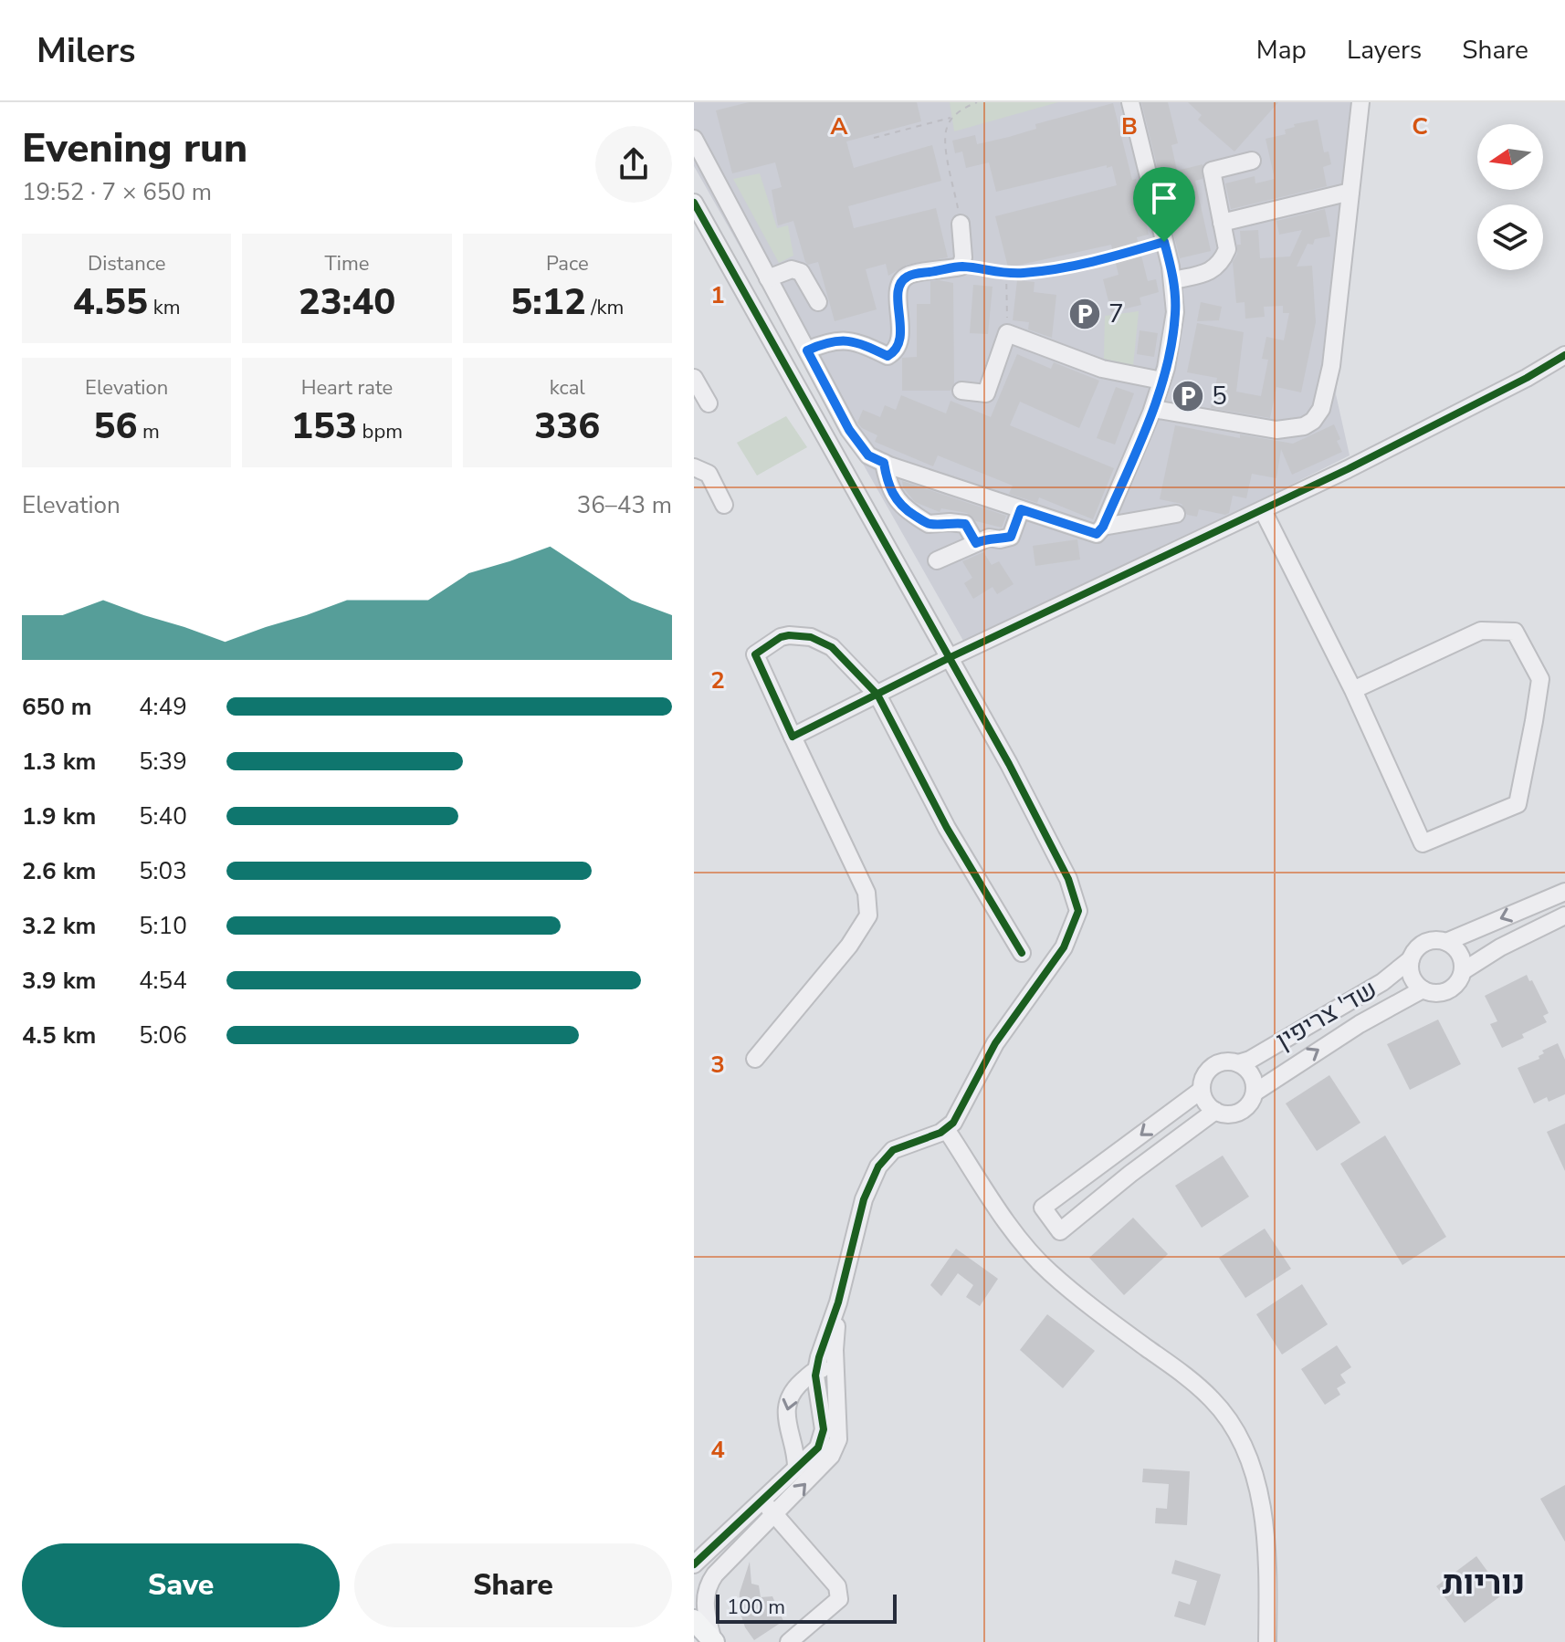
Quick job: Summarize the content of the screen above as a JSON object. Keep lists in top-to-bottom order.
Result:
{
  "streets": {
    "street": ["שד' צריפין"]
  },
  "districts": ["נוריות"],
  "places": {
    "parking": ["7", "5"]
  },
  "scale_bar": "100 m",
  "north": "left",
  "page": {
    "header": "Milers",
    "nav": ["Map", "Layers", "Share"],
    "heading": ["Evening run", "19:52 · 7 × 650 m"],
    "stats": [
      ["Distance", "4.55 km"],
      ["Time", "23:40"],
      ["Pace", "5:12 /km"],
      ["Elevation", "56 m"],
      ["Heart rate", "153 bpm"],
      ["kcal", "336"]
    ],
    "chart": ["Elevation", "36–43 m"],
    "list": [
      {
        "name": "650 m",
        "note": "4:49"
      },
      {
        "name": "1.3 km",
        "note": "5:39"
      },
      {
        "name": "1.9 km",
        "note": "5:40"
      },
      {
        "name": "2.6 km",
        "note": "5:03"
      },
      {
        "name": "3.2 km",
        "note": "5:10"
      },
      {
        "name": "3.9 km",
        "note": "4:54"
      },
      {
        "name": "4.5 km",
        "note": "5:06"
      }
    ],
    "buttons": ["Save", "Share"],
    "scale": "100 m"
  },
  "grid": {
    "columns": ["A", "B", "C"],
    "rows": [
      "1",
      "2",
      "3",
      "4"
    ]
  }
}
